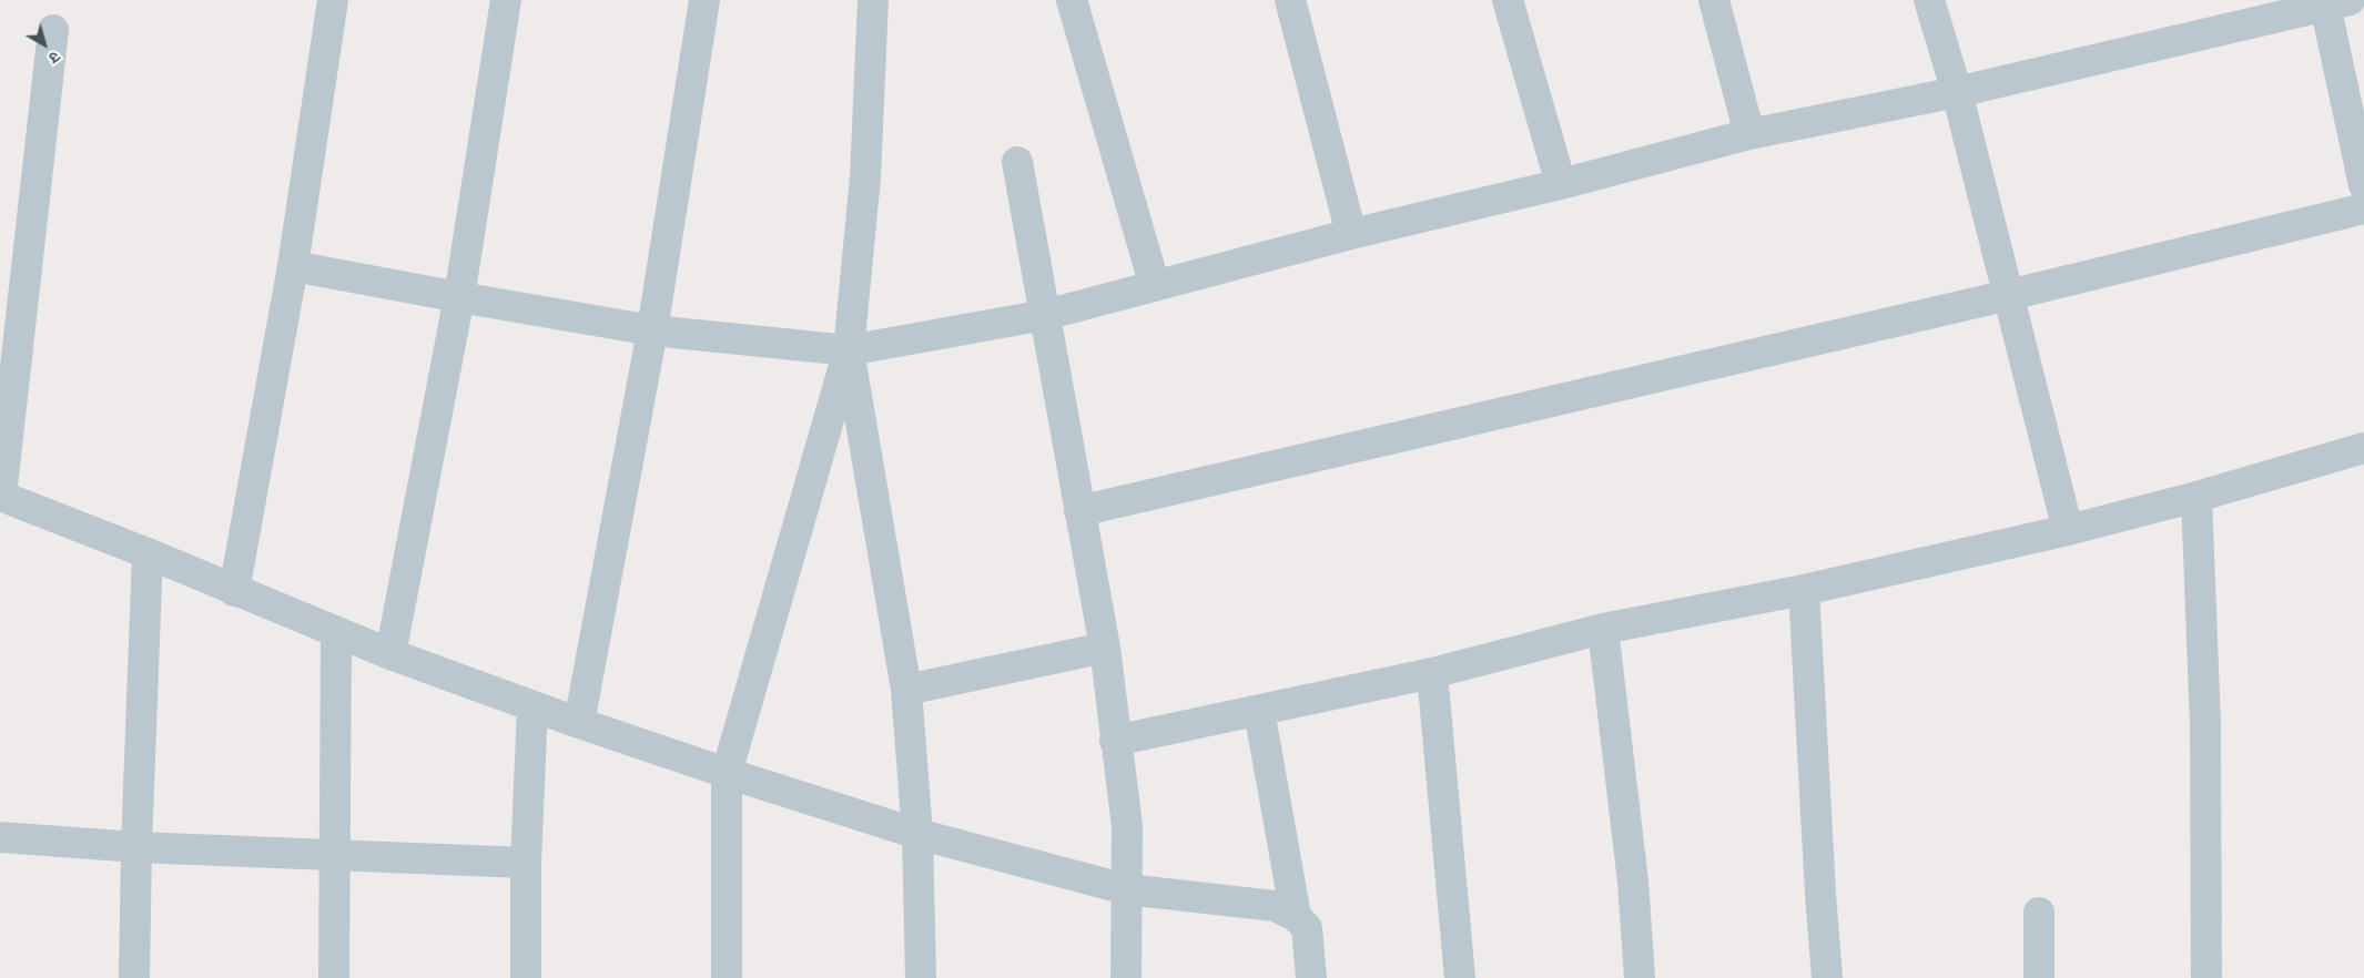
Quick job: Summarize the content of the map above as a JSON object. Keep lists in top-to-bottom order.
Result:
{
  "north": "bottom right"
}
